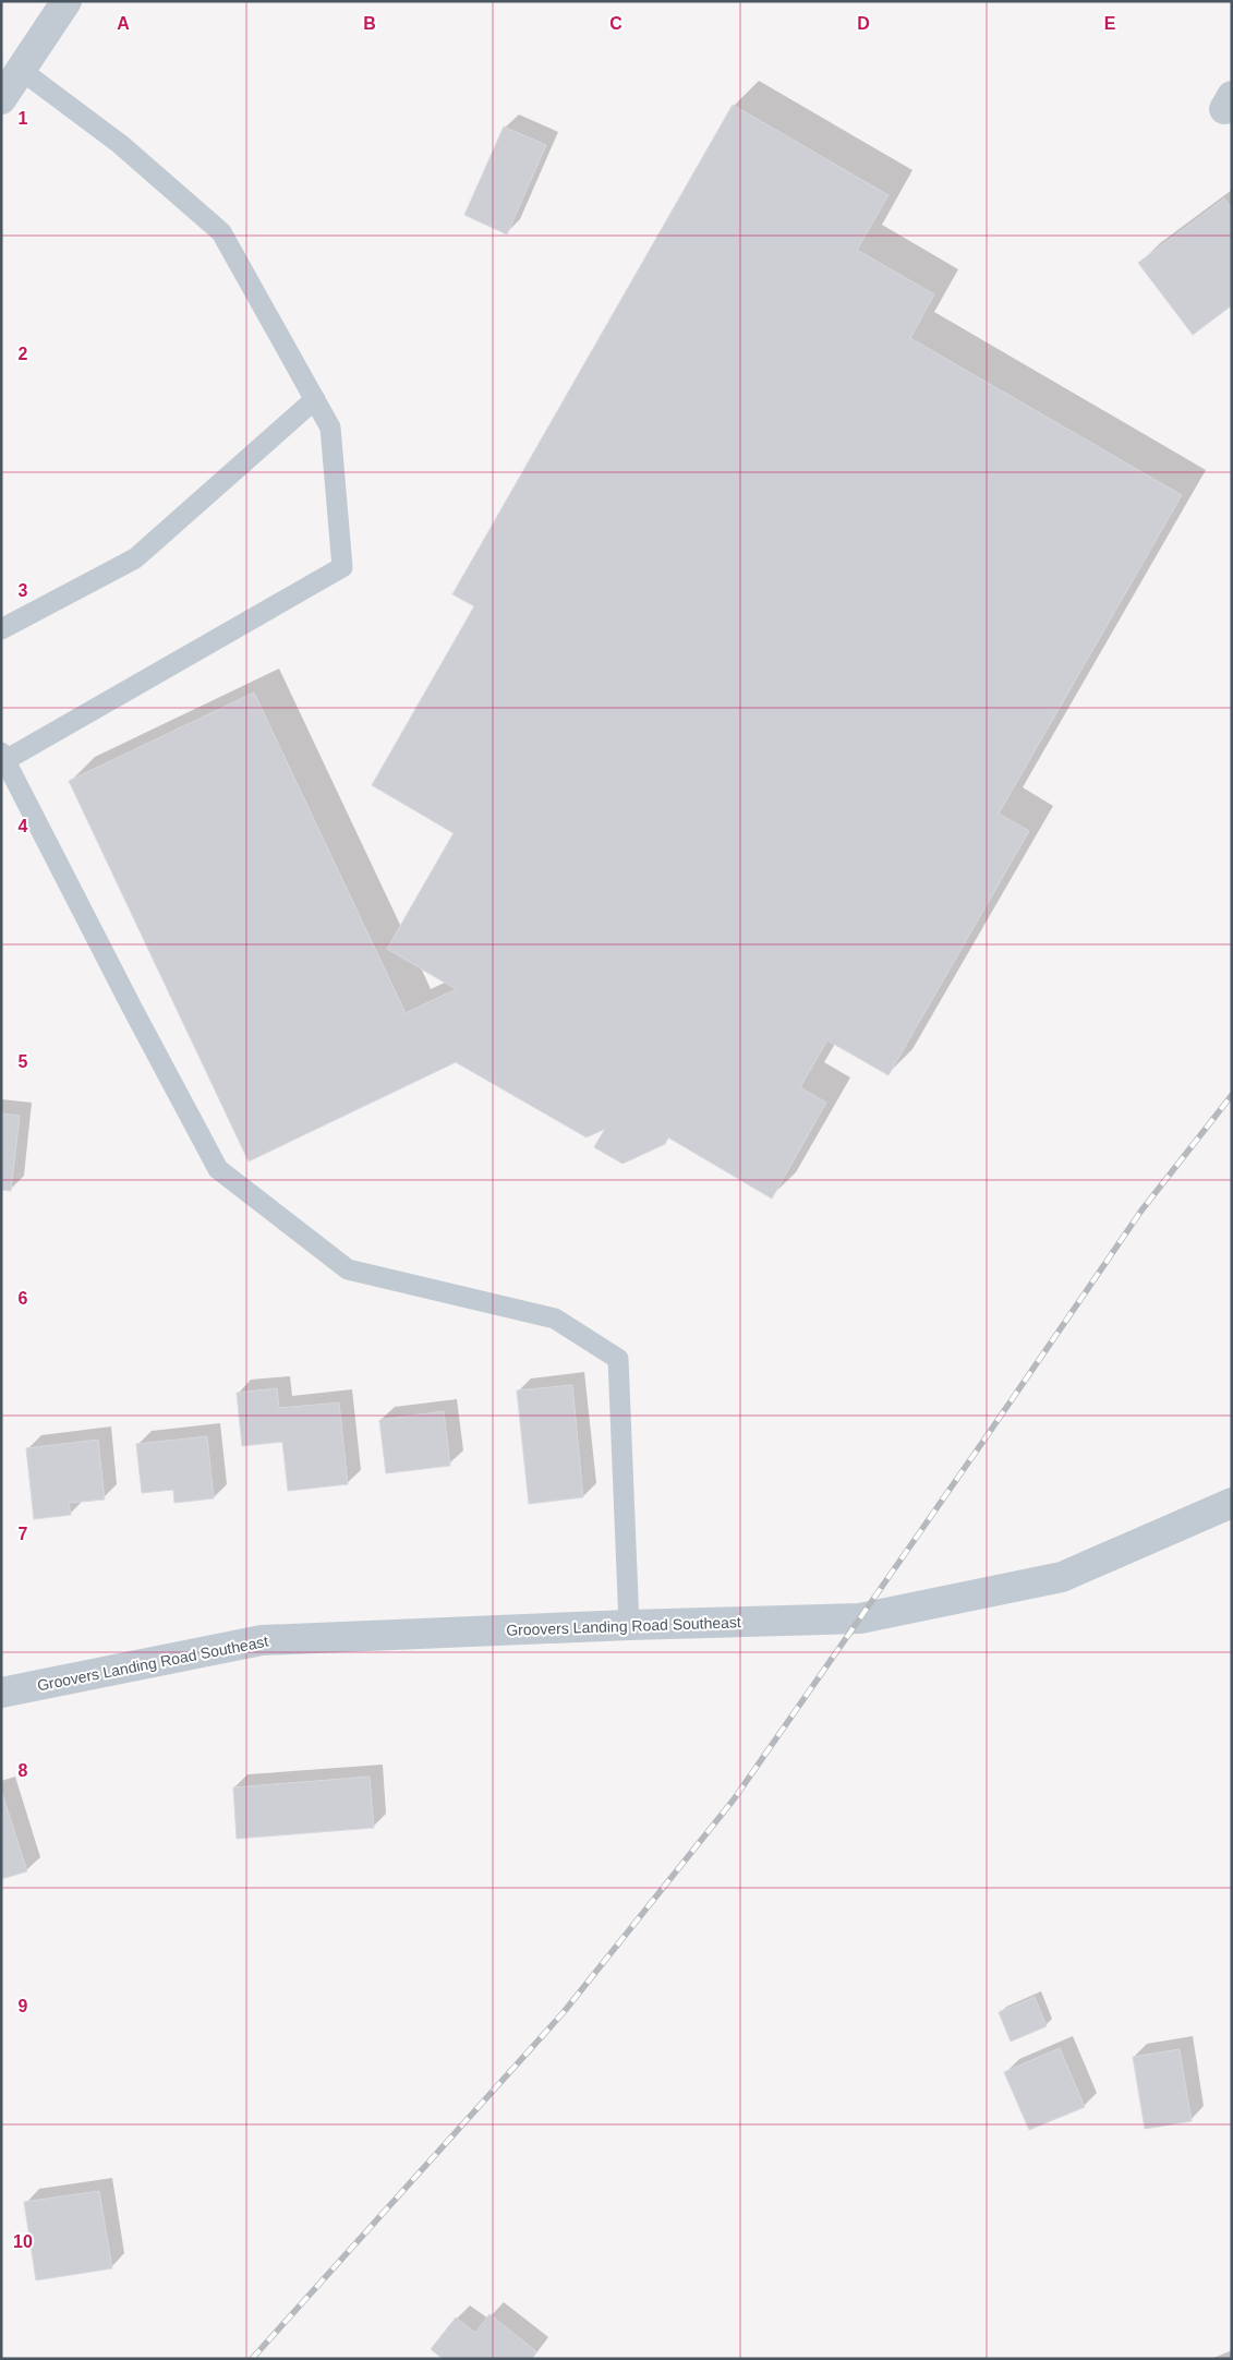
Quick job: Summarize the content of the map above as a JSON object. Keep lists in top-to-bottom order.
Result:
{
  "streets": {
    "street": ["Groovers Landing Road Southeast"]
  },
  "grid": {
    "columns": [
      "A",
      "B",
      "C",
      "D",
      "E"
    ],
    "rows": [
      "1",
      "2",
      "3",
      "4",
      "5",
      "6",
      "7",
      "8",
      "9",
      "10"
    ]
  }
}
